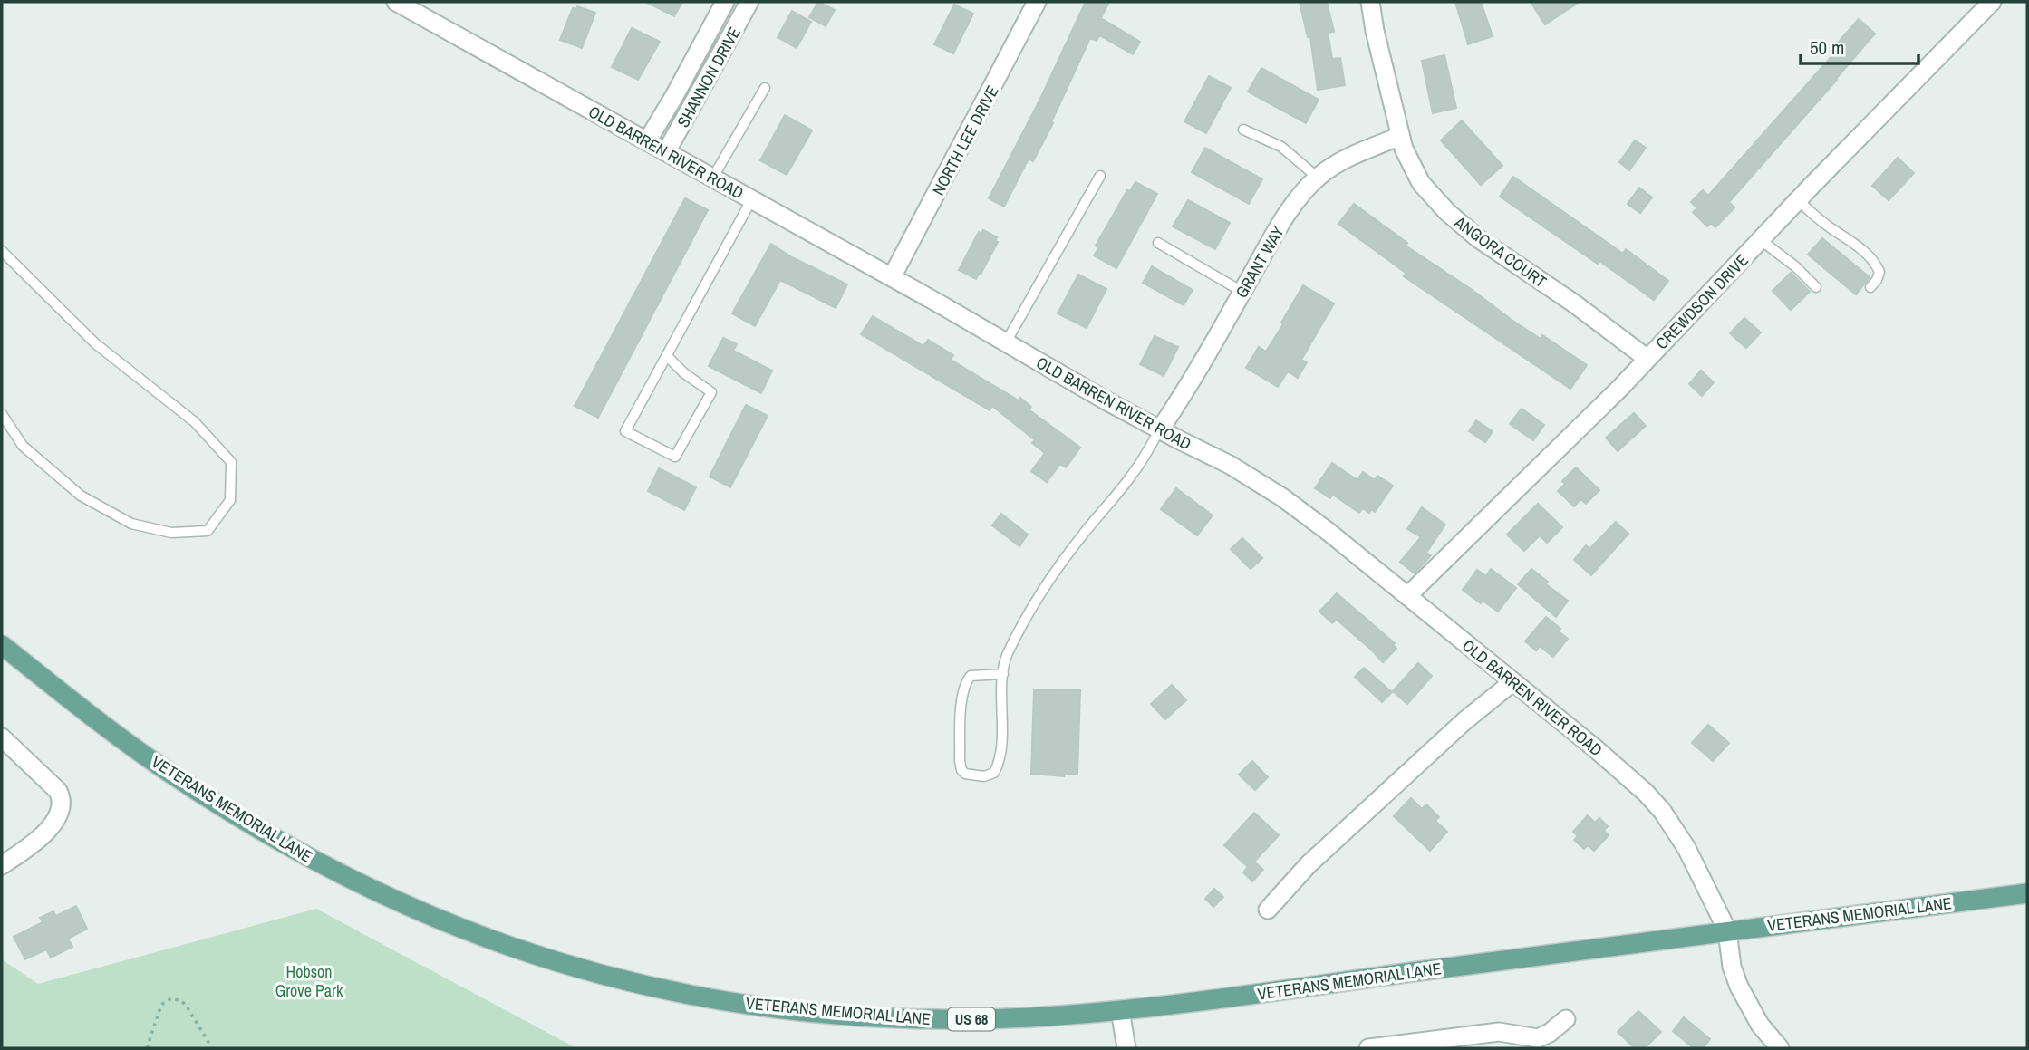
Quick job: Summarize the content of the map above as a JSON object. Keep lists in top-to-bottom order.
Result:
{
  "streets": {
    "main road": ["VETERANS MEMORIAL LANE", "US 68"],
    "street": [
      "SHANNON DRIVE",
      "NORTH LEE DRIVE",
      "OLD BARREN RIVER ROAD",
      "ANGORA COURT",
      "GRANT WAY",
      "CREWDSON DRIVE"
    ]
  },
  "crossings": [
    ["SHANNON DRIVE", "OLD BARREN RIVER ROAD"],
    ["NORTH LEE DRIVE", "OLD BARREN RIVER ROAD"],
    ["OLD BARREN RIVER ROAD", "GRANT WAY"],
    ["OLD BARREN RIVER ROAD", "CREWDSON DRIVE"],
    ["OLD BARREN RIVER ROAD", "VETERANS MEMORIAL LANE"],
    ["ANGORA COURT", "GRANT WAY"],
    ["ANGORA COURT", "CREWDSON DRIVE"]
  ],
  "parks": ["Hobson Grove Park"],
  "scale_bar": "50 m"
}
